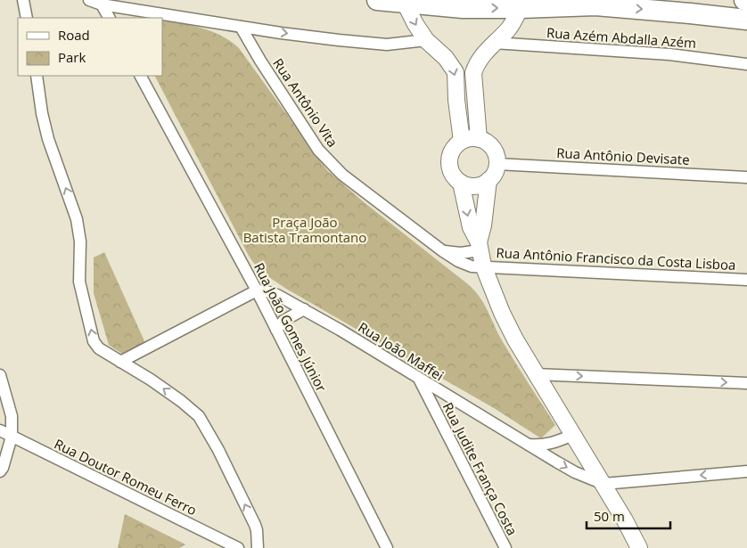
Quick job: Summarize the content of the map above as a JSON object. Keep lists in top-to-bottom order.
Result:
{
  "streets": {
    "street": [
      "Rua Azém Abdalla Azém",
      "Rua Antônio Vita",
      "Rua Antônio Devisate",
      "Rua Antônio Francisco da Costa Lisboa",
      "Rua João Gomes Júnior",
      "Rua João Maffei",
      "Rua Judite França Costa",
      "Rua Doutor Romeu Ferro"
    ]
  },
  "crossings": [
    ["Rua Antônio Vita", "Rua Antônio Francisco da Costa Lisboa"],
    ["Rua João Gomes Júnior", "Rua João Maffei"],
    ["Rua João Maffei", "Rua Judite França Costa"]
  ],
  "parks": ["Praça João Batista Tramontano"],
  "legend": ["Road", "Park"],
  "scale_bar": "50 m"
}
